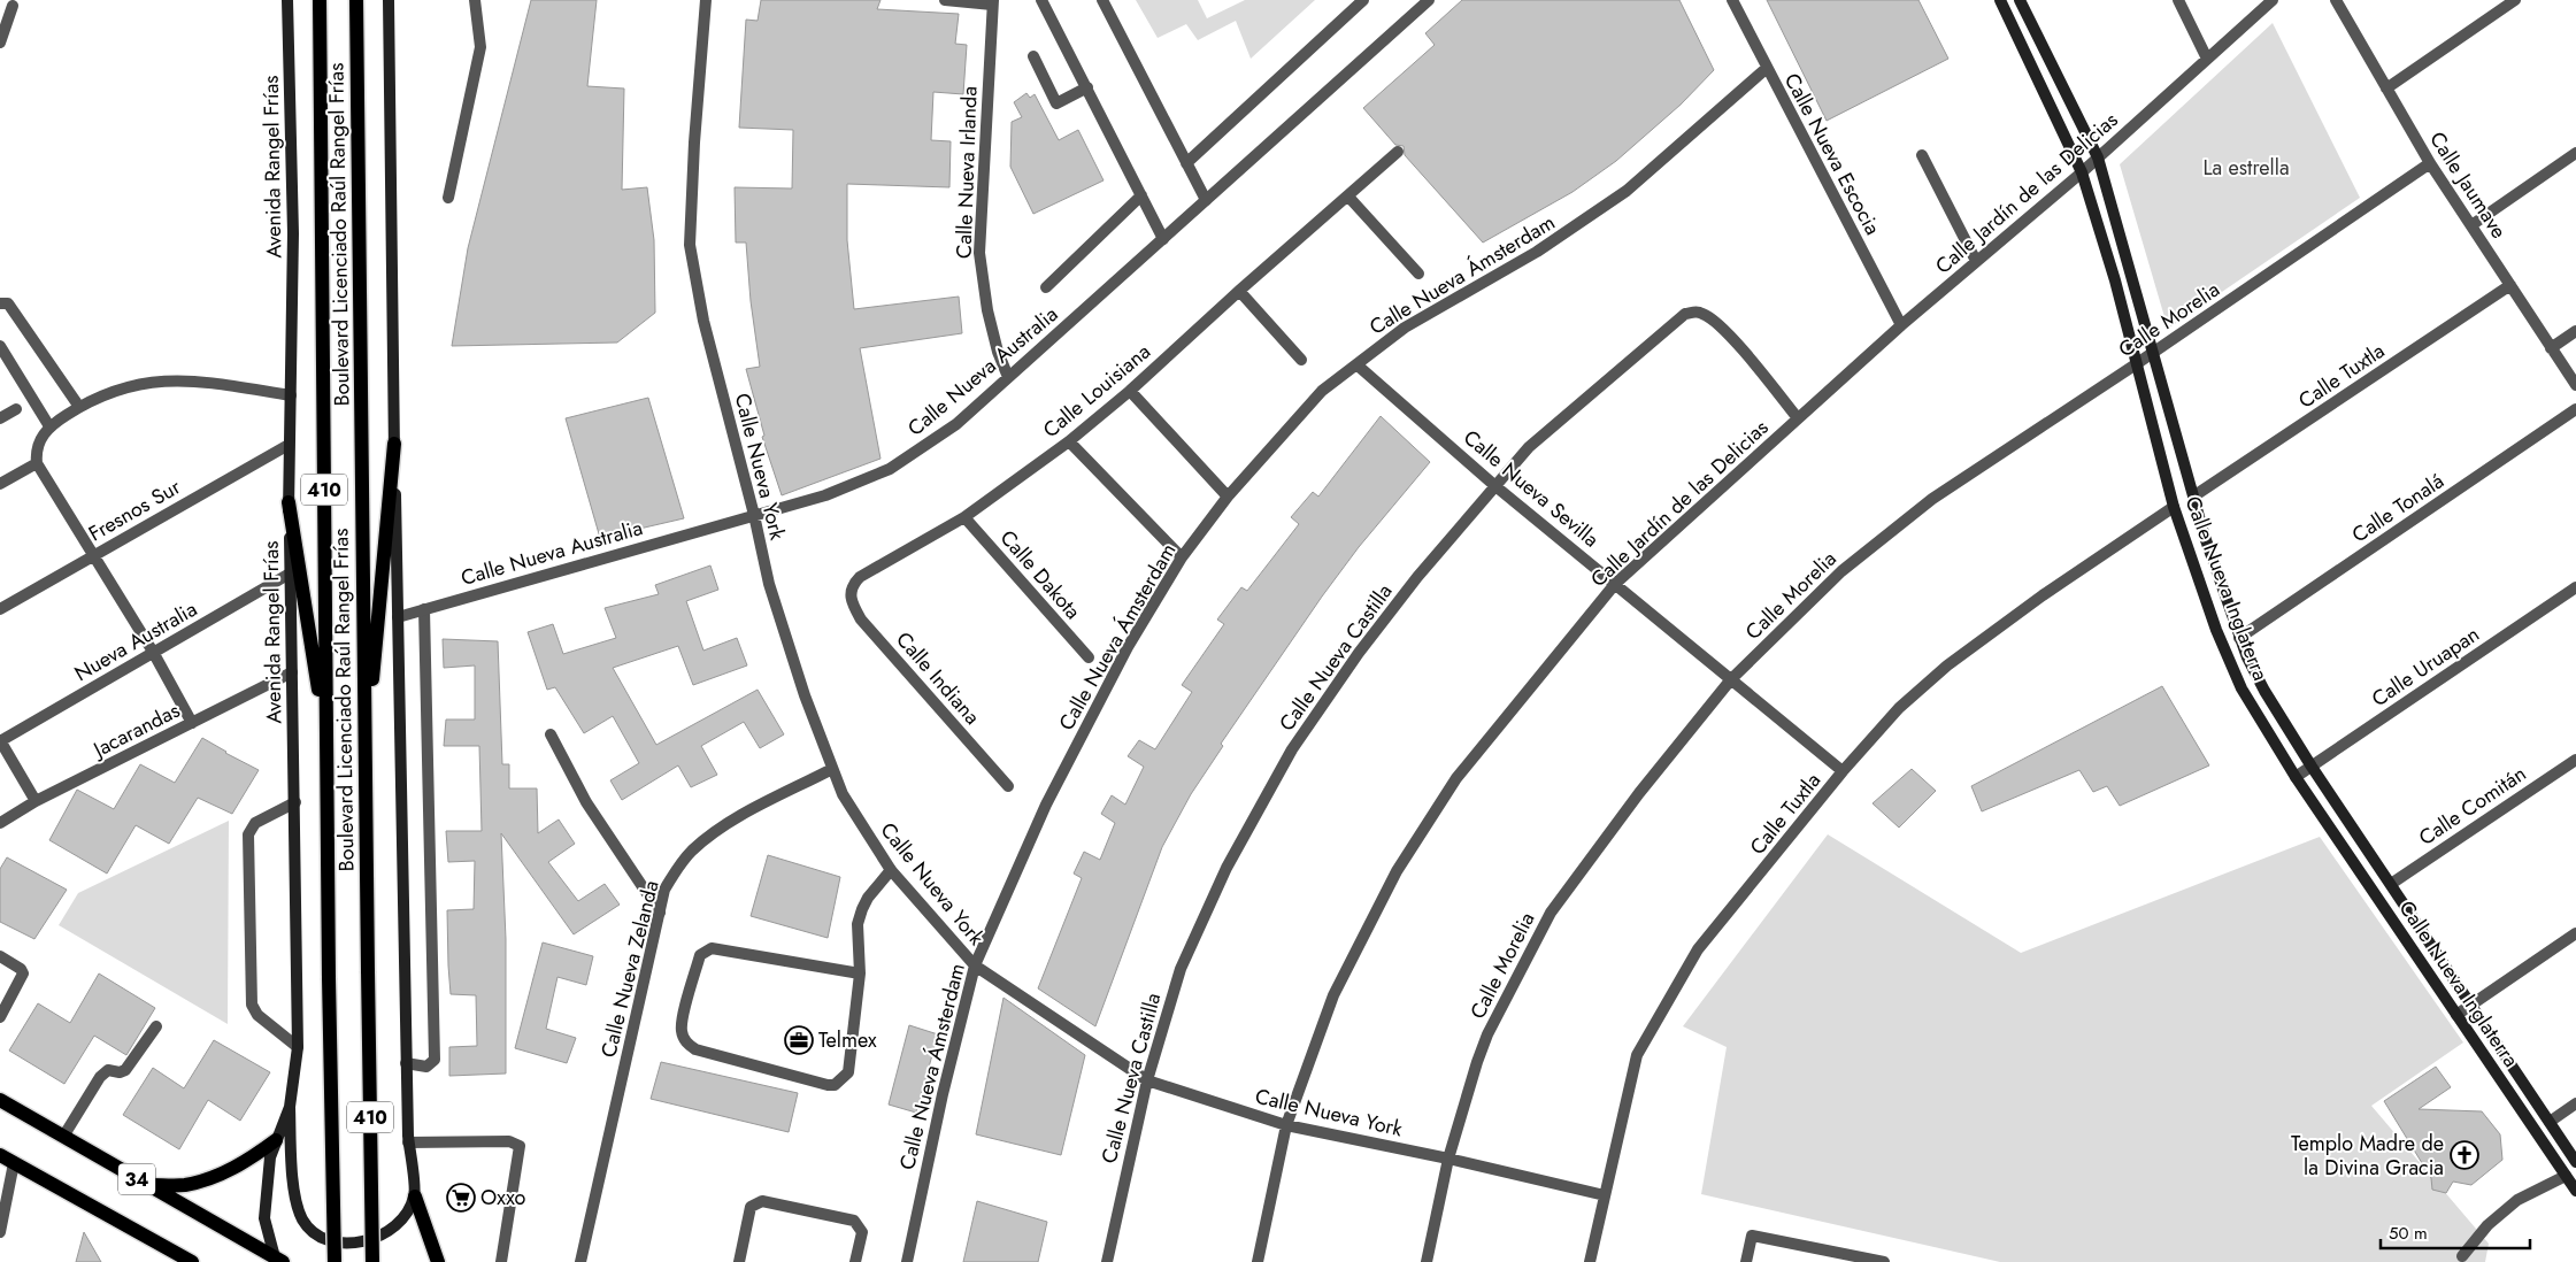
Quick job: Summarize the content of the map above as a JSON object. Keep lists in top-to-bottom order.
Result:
{
  "streets": {
    "main road": [
      "Avenida Rangel Frías",
      "Boulevard Licenciado Raúl Rangel Frías",
      "410",
      "Calle Nueva Inglaterra",
      "34"
    ],
    "street": [
      "Calle Nueva Escocia",
      "Calle Nueva Irlanda",
      "Calle Jaumave",
      "Calle Jardín de las Delicias",
      "Calle Nueva Ámsterdam",
      "Calle Morelia",
      "Calle Nueva Australia",
      "Calle Tuxtla",
      "Calle Louisiana",
      "Calle Nueva York",
      "Calle Nueva Sevilla",
      "Calle Tonalá",
      "Fresnos Sur",
      "Calle Dakota",
      "Nueva Australia",
      "Calle Nueva Castilla",
      "Calle Uruapan",
      "Calle Indiana",
      "Jacarandas",
      "Calle Comitán",
      "Calle Nueva Zelanda"
    ]
  },
  "crossings": [
    ["Calle Nueva Escocia", "Calle Jardín de las Delicias"],
    ["Calle Nueva Escocia", "Calle Nueva Ámsterdam"],
    ["Avenida Rangel Frías", "Fresnos Sur"],
    ["Avenida Rangel Frías", "Nueva Australia"],
    ["Avenida Rangel Frías", "Jacarandas"],
    ["Avenida Rangel Frías", "34"],
    ["Calle Nueva Irlanda", "Calle Nueva Australia"],
    ["Calle Jaumave", "Calle Morelia"],
    ["Calle Jaumave", "Calle Tuxtla"],
    ["Calle Jardín de las Delicias", "Calle Nueva York"],
    ["Calle Jardín de las Delicias", "Calle Nueva Sevilla"],
    ["Calle Jardín de las Delicias", "Calle Nueva Inglaterra"],
    ["Calle Jardín de las Delicias", "Calle Nueva Castilla"],
    ["Calle Nueva Ámsterdam", "Calle Nueva York"],
    ["Calle Nueva Ámsterdam", "Calle Nueva Sevilla"],
    ["Calle Morelia", "Calle Nueva York"],
    ["Calle Morelia", "Calle Nueva Sevilla"],
    ["Calle Morelia", "Calle Nueva Inglaterra"],
    ["Calle Nueva Australia", "Calle Nueva York"],
    ["Calle Tuxtla", "Calle Nueva York"],
    ["Calle Tuxtla", "Calle Nueva Sevilla"],
    ["Calle Tuxtla", "Calle Nueva Inglaterra"],
    ["Calle Louisiana", "Calle Dakota"],
    ["Calle Louisiana", "Calle Indiana"],
    ["Calle Nueva York", "Calle Nueva Castilla"],
    ["Calle Nueva York", "Calle Nueva Zelanda"],
    ["Calle Nueva Sevilla", "Calle Nueva Castilla"],
    ["Calle Tonalá", "Calle Nueva Inglaterra"],
    ["Calle Nueva Inglaterra", "Calle Uruapan"],
    ["Calle Nueva Inglaterra", "Calle Comitán"]
  ],
  "parks": ["La estrella"],
  "places": {
    "office": ["Telmex"],
    "church": ["Templo Madre de la Divina Gracia"],
    "supermarket": ["Oxxo"]
  },
  "scale_bar": "50 m"
}
